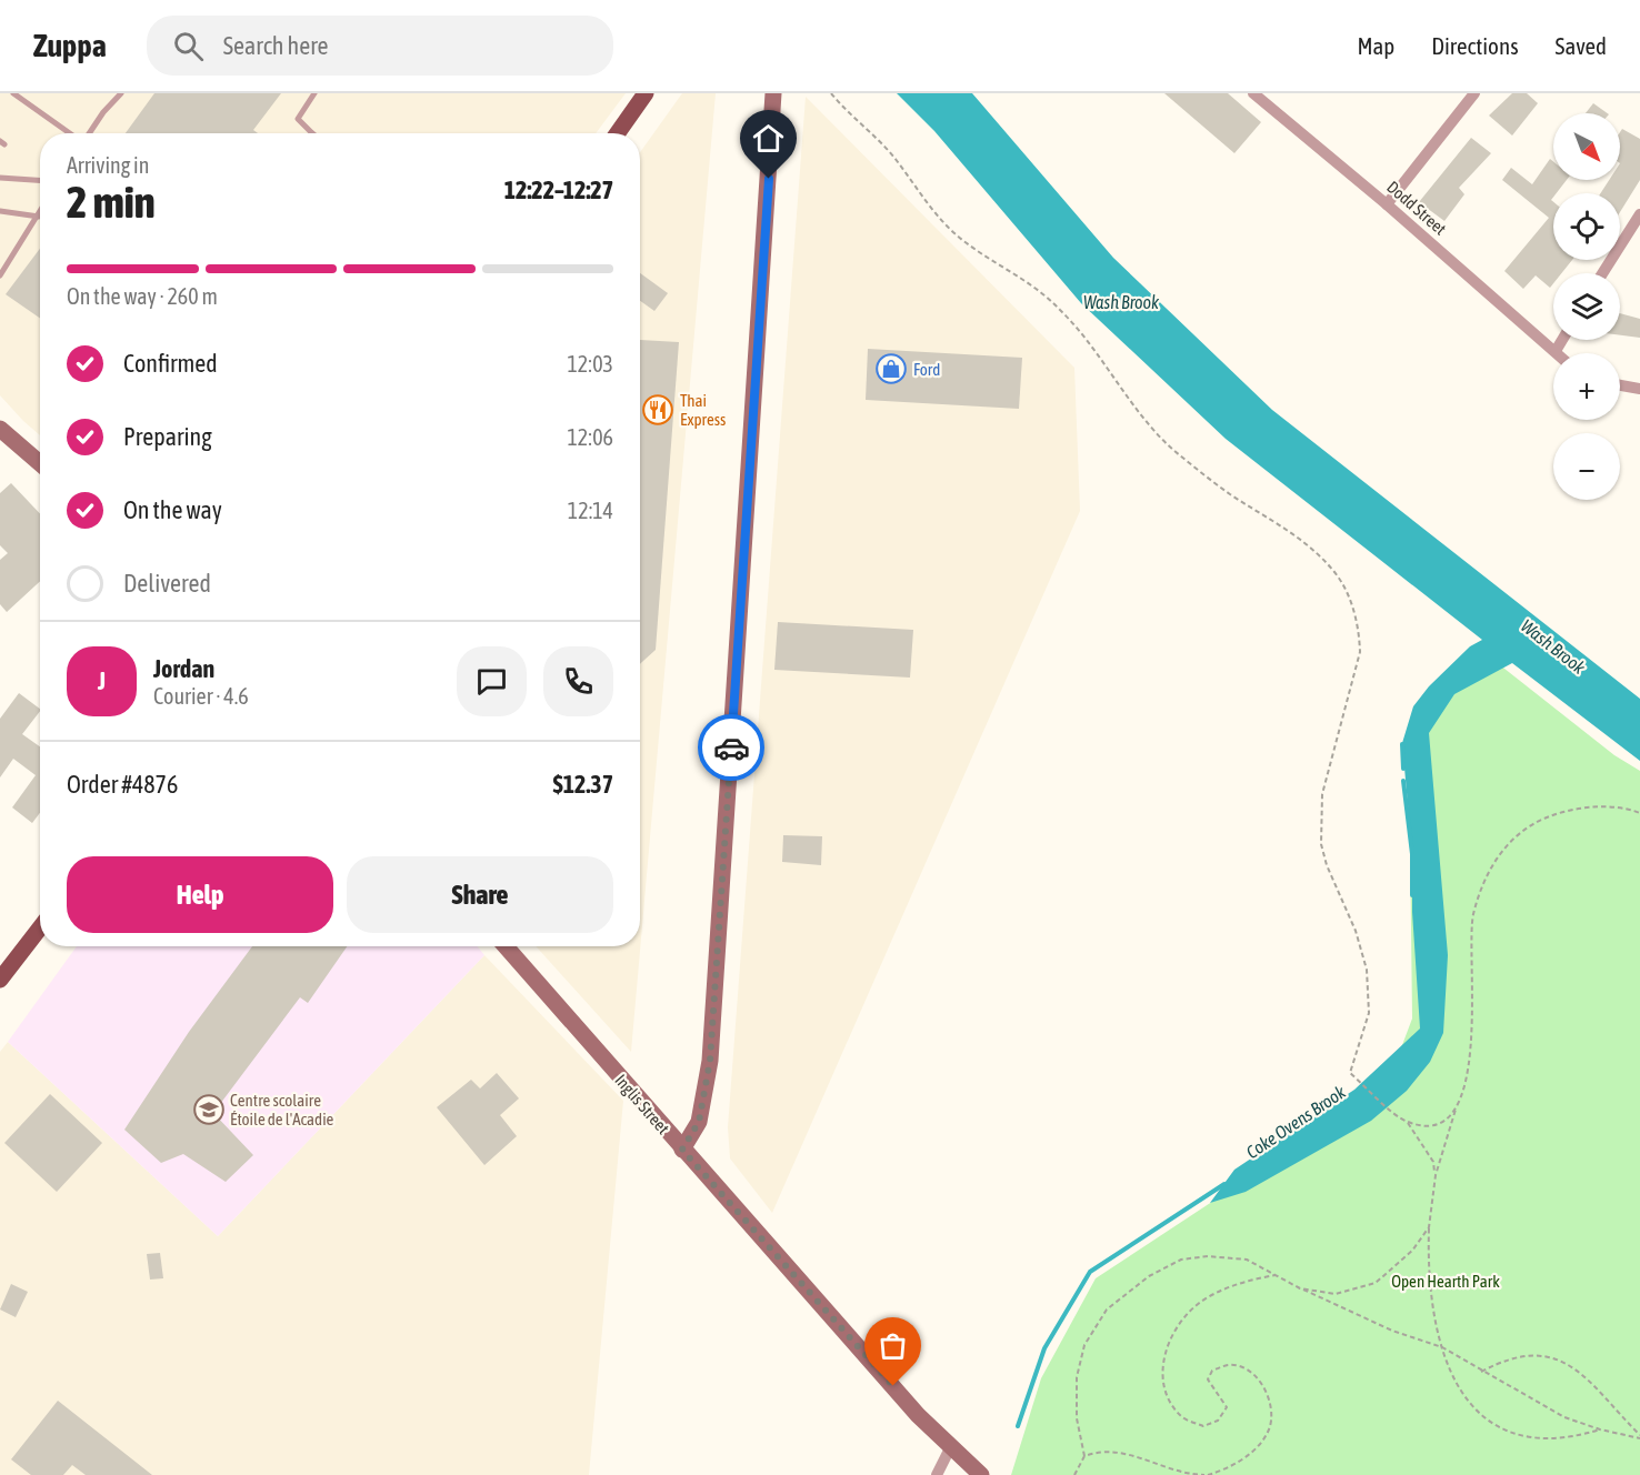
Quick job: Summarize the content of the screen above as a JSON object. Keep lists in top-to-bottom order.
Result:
{
  "streets": {
    "street": ["Dodd Street", "Inglis Street"]
  },
  "water": ["Wash Brook", "Coke Ovens Brook"],
  "parks": ["Open Hearth Park"],
  "places": {
    "shop": ["Ford"],
    "restaurant": ["Thai Express"],
    "school or university": ["Centre scolaire Étoile de l'Acadie"]
  },
  "north": "bottom right",
  "page": {
    "header": "Zuppa",
    "search": "Search here",
    "nav": ["Map", "Directions", "Saved"],
    "map_buttons": ["+", "−"],
    "heading": ["2 min", "Arriving in", "12:22–12:27"],
    "panel": [
      "Jordan",
      "Courier · 4.6",
      "Order #4876",
      "$12.37"
    ],
    "bar": "On the way · 260 m",
    "list": [
      ["Confirmed", "12:03"],
      ["Preparing", "12:06"],
      ["On the way", "12:14"],
      "Delivered"
    ],
    "round": "J",
    "buttons": ["Help", "Share"]
  }
}
